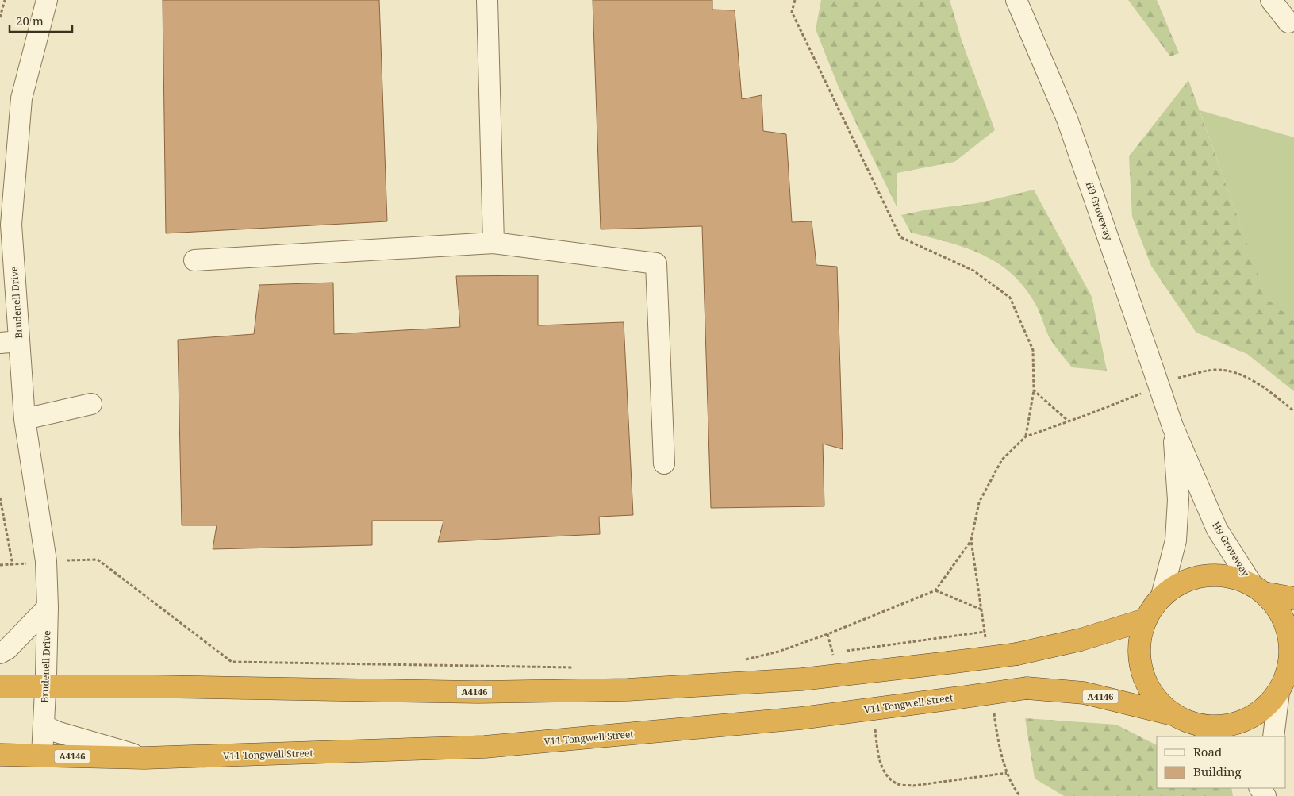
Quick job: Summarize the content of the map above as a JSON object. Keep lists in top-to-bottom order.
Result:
{
  "streets": {
    "highway": ["A4146", "V11 Tongwell Street"],
    "street": ["H9 Groveway", "Brudenell Drive"]
  },
  "crossings": [
    ["H9 Groveway", "A4146"],
    ["Brudenell Drive", "A4146"],
    ["Brudenell Drive", "V11 Tongwell Street"],
    ["A4146", "V11 Tongwell Street"]
  ],
  "legend": ["Road", "Building"],
  "scale_bar": "20 m"
}
